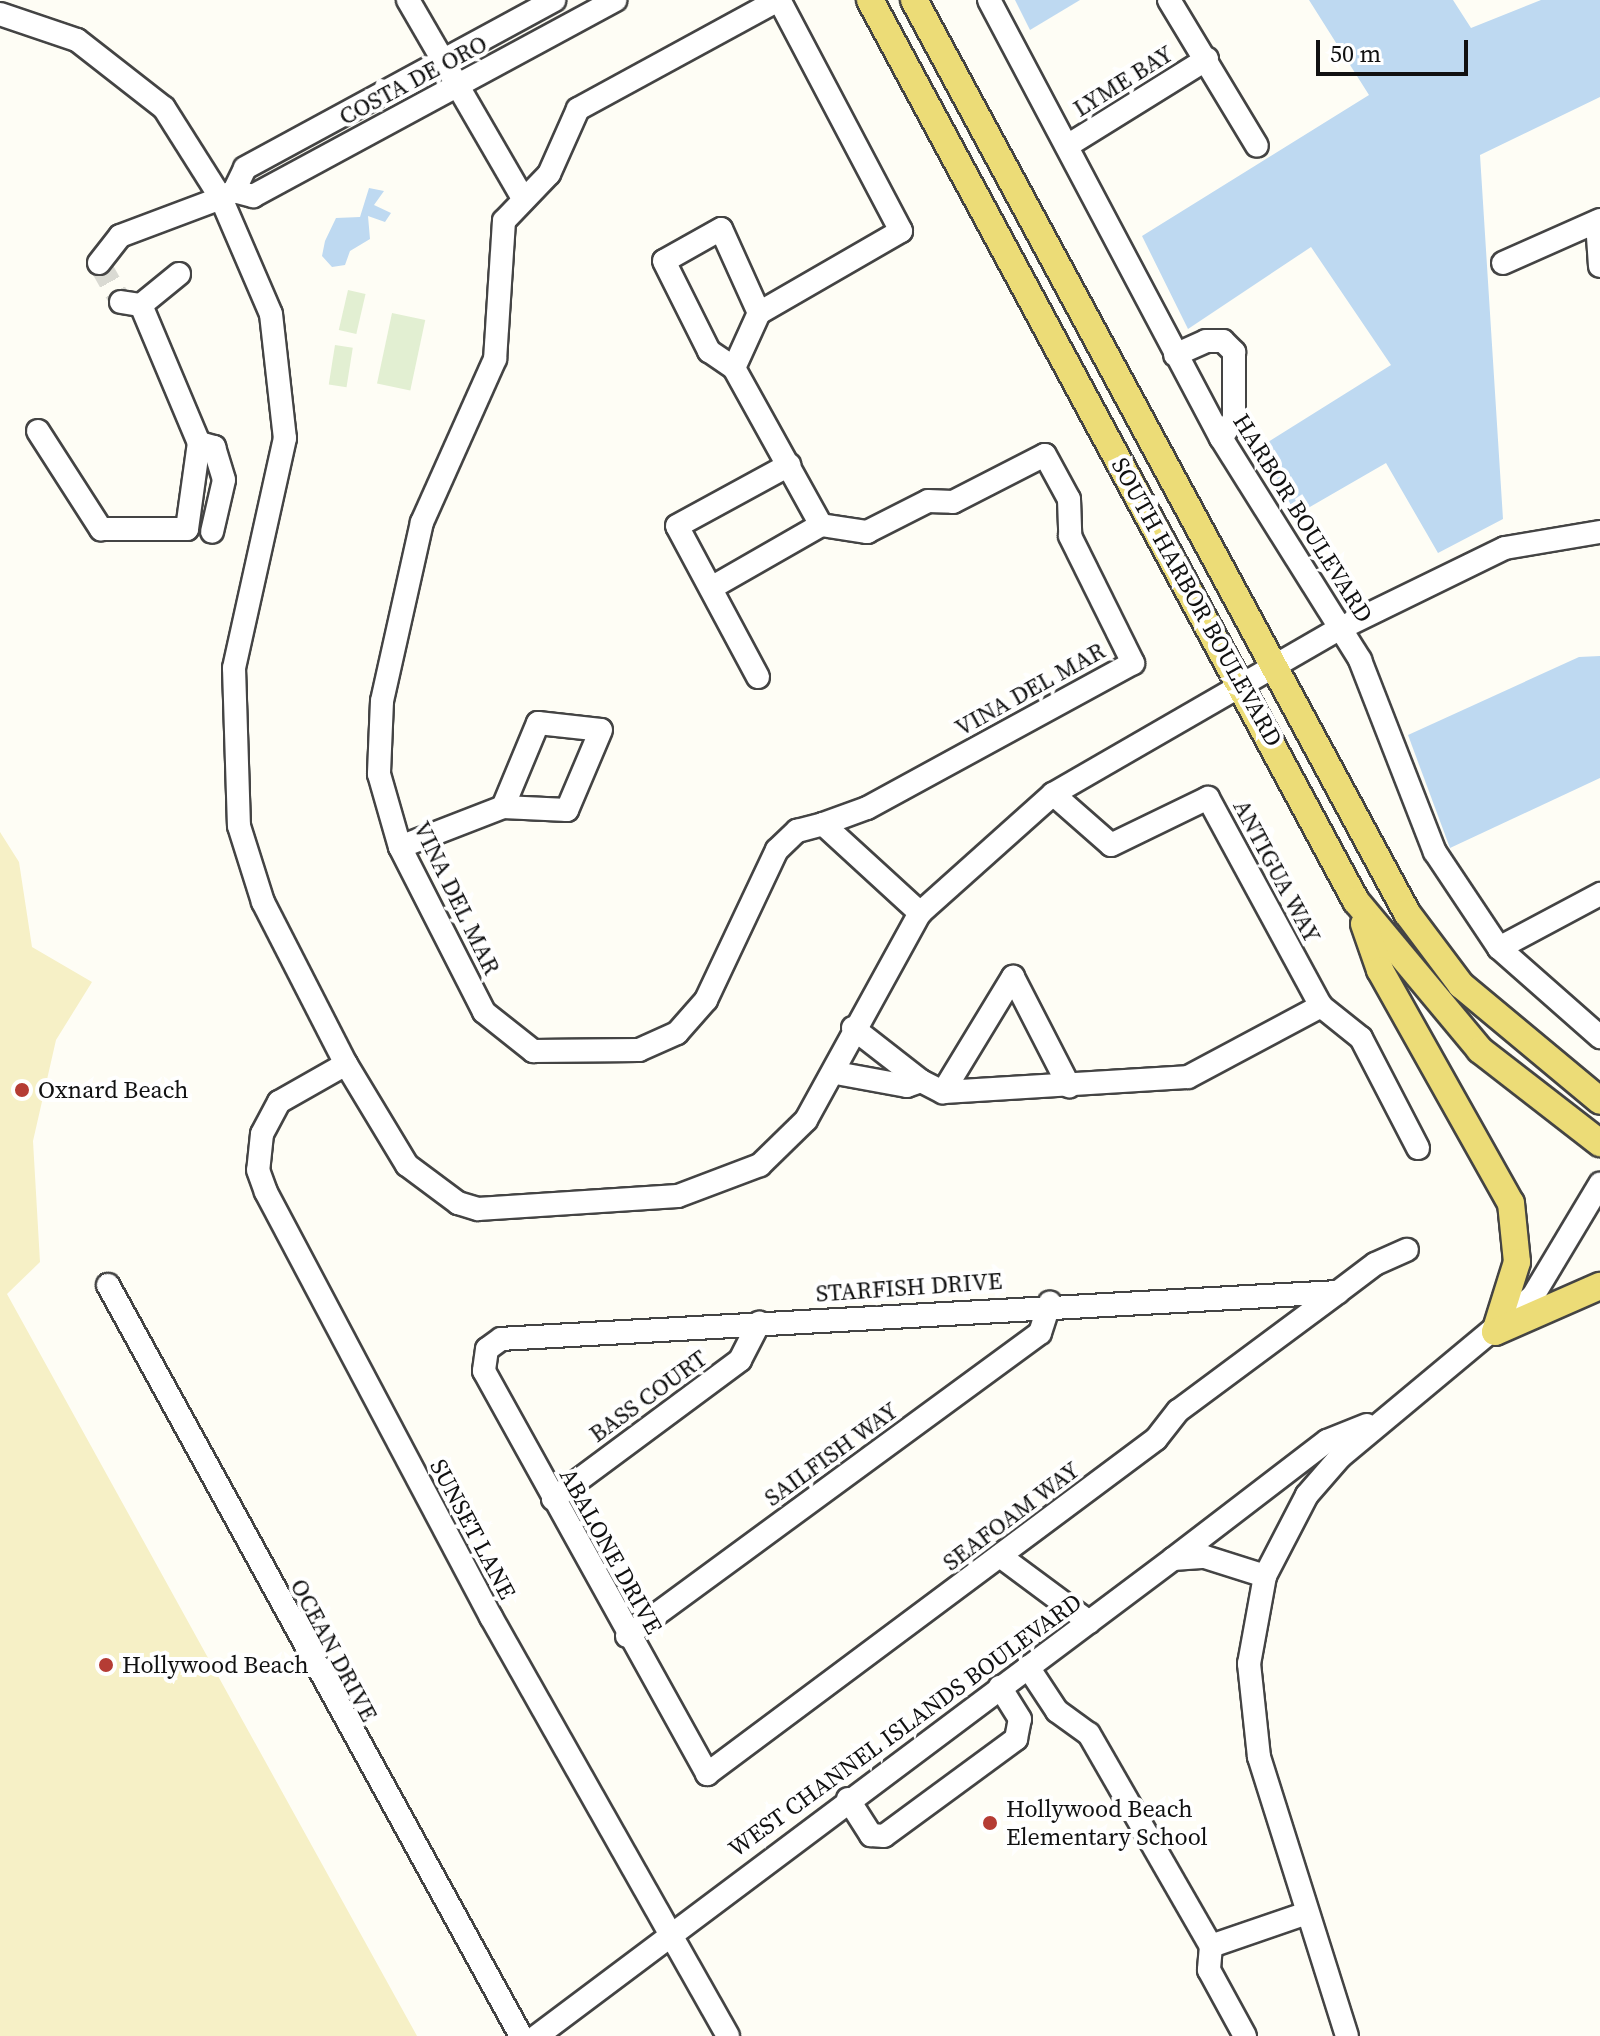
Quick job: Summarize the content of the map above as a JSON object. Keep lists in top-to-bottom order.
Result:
{
  "streets": {
    "main road": ["SOUTH HARBOR BOULEVARD"],
    "street": [
      "COSTA DE ORO",
      "LYME BAY",
      "HARBOR BOULEVARD",
      "VINA DEL MAR",
      "ANTIGUA WAY",
      "STARFISH DRIVE",
      "BASS COURT",
      "SAILFISH WAY",
      "SEAFOAM WAY",
      "SUNSET LANE",
      "ABALONE DRIVE",
      "OCEAN DRIVE",
      "WEST CHANNEL ISLANDS BOULEVARD"
    ]
  },
  "crossings": [
    ["LYME BAY", "HARBOR BOULEVARD"],
    ["STARFISH DRIVE", "BASS COURT"],
    ["STARFISH DRIVE", "SAILFISH WAY"],
    ["STARFISH DRIVE", "SEAFOAM WAY"],
    ["STARFISH DRIVE", "ABALONE DRIVE"],
    ["BASS COURT", "ABALONE DRIVE"],
    ["SAILFISH WAY", "ABALONE DRIVE"],
    ["SEAFOAM WAY", "ABALONE DRIVE"],
    ["SUNSET LANE", "WEST CHANNEL ISLANDS BOULEVARD"]
  ],
  "places": ["Oxnard Beach", "Hollywood Beach", "Hollywood Beach Elementary School"],
  "scale_bar": "50 m"
}
